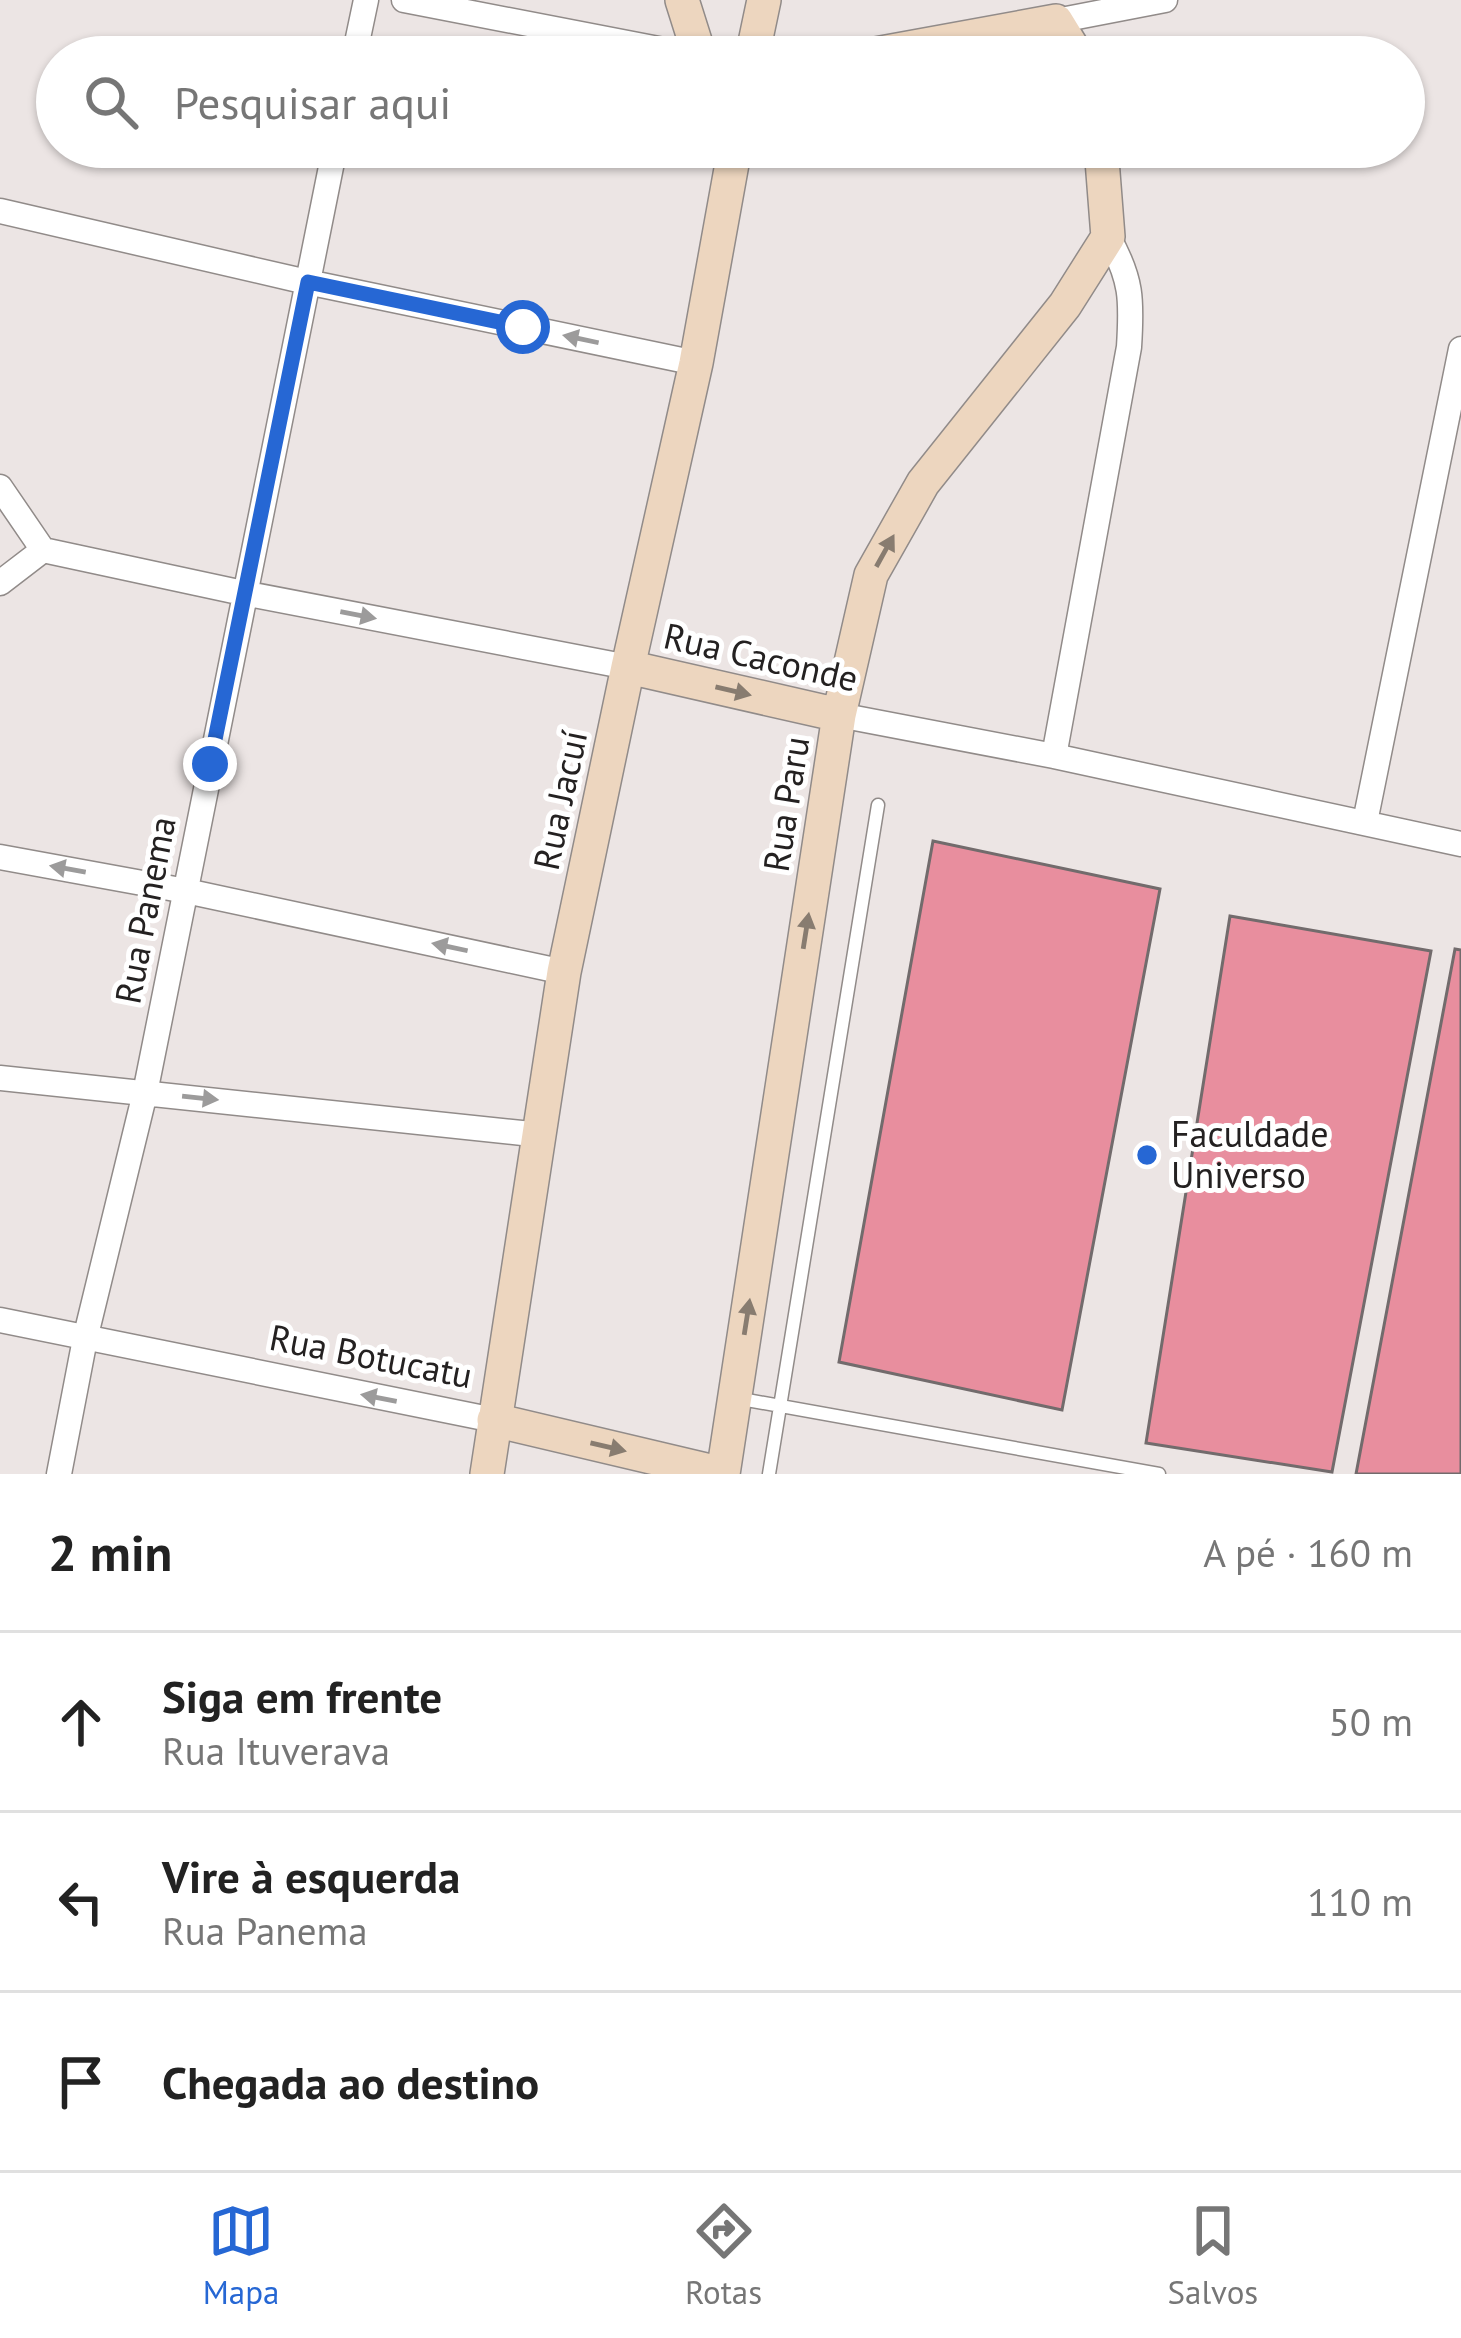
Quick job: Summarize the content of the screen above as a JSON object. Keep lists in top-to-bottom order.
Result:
{
  "streets": {
    "street": [
      "Rua Caconde",
      "Rua Jacuí",
      "Rua Paru",
      "Rua Panema",
      "Rua Botucatu"
    ]
  },
  "crossings": [
    ["Rua Caconde", "Rua Jacuí"],
    ["Rua Caconde", "Rua Paru"],
    ["Rua Caconde", "Rua Panema"],
    ["Rua Jacuí", "Rua Botucatu"],
    ["Rua Paru", "Rua Botucatu"],
    ["Rua Panema", "Rua Botucatu"]
  ],
  "one_way": ["Rua Caconde"],
  "places": ["Faculdade Universo"],
  "page": {
    "search": "Pesquisar aqui",
    "heading": ["2 min", "A pé · 160 m"],
    "list": [
      ["Siga em frente", "Rua Ituverava", "50 m"],
      ["Vire à esquerda", "Rua Panema", "110 m"],
      "Chegada ao destino"
    ],
    "nav": ["Mapa", "Rotas", "Salvos"]
  }
}
